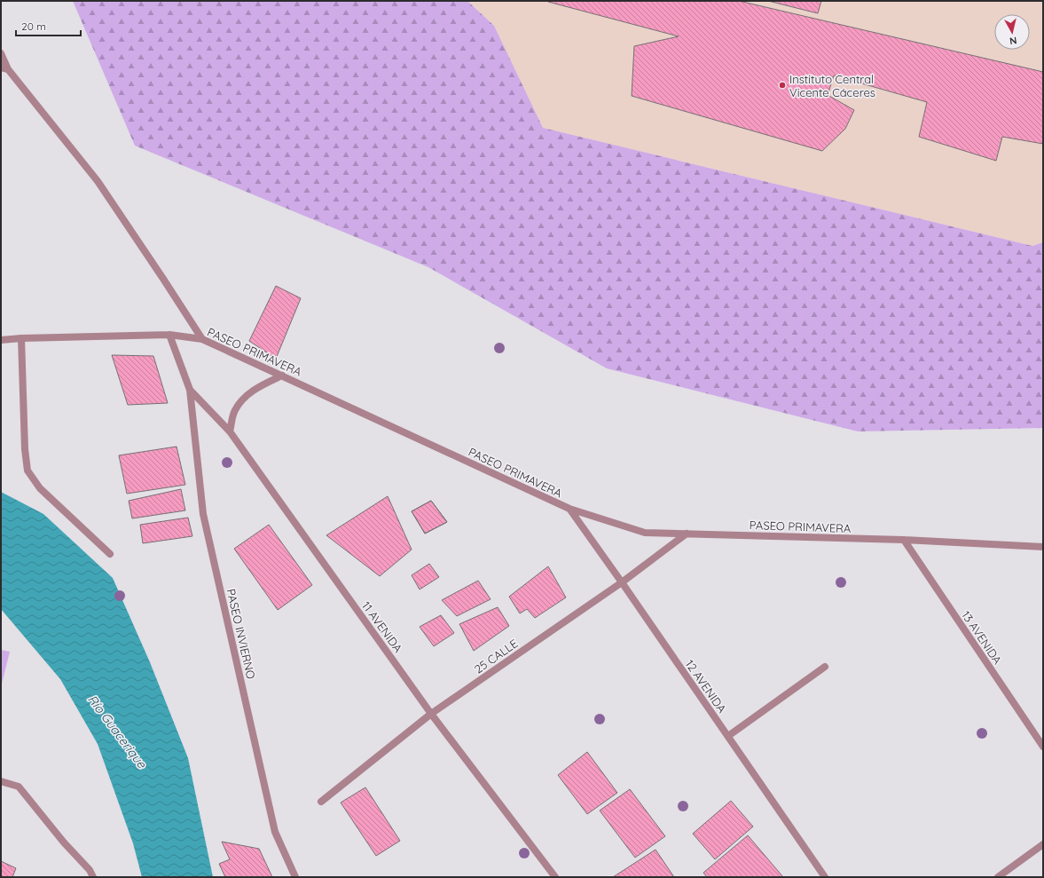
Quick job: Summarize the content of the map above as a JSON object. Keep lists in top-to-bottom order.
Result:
{
  "streets": {
    "street": [
      "PASEO PRIMAVERA",
      "11 AVENIDA",
      "PASEO INVIERNO",
      "13 AVENIDA",
      "25 CALLE",
      "12 AVENIDA"
    ]
  },
  "crossings": [
    ["PASEO PRIMAVERA", "13 AVENIDA"],
    ["PASEO PRIMAVERA", "25 CALLE"],
    ["PASEO PRIMAVERA", "12 AVENIDA"],
    ["11 AVENIDA", "PASEO INVIERNO"],
    ["11 AVENIDA", "25 CALLE"],
    ["25 CALLE", "12 AVENIDA"]
  ],
  "water": ["Río Guacerique"],
  "places": ["Instituto Central Vicente Cáceres"],
  "scale_bar": "20 m",
  "north": "bottom"
}
